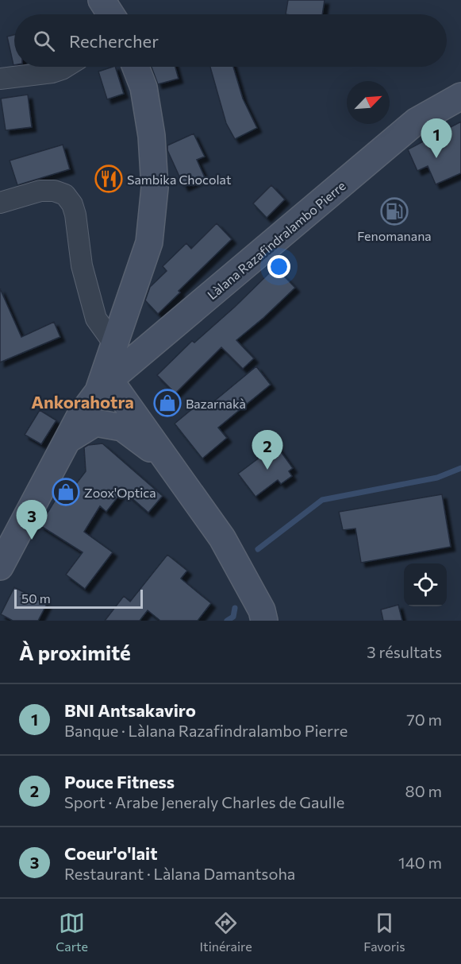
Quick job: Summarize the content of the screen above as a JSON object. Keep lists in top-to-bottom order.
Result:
{
  "streets": {
    "main road": ["Làlana Razafindralambo Pierre"]
  },
  "districts": ["Ankorahotra"],
  "places": {
    "restaurant": ["Sambika Chocolat"],
    "fuel station": ["Fenomanana"],
    "shop": ["Bazarnakà", "Zoox'Optica"]
  },
  "scale_bar": "50 m",
  "north": "top right",
  "page": {
    "search": "Rechercher",
    "pins": ["1", "2", "3"],
    "scale": "50 m",
    "heading": ["À proximité", "3 résultats"],
    "list": [
      {
        "mark": "1",
        "name": "BNI Antsakaviro",
        "note": "Banque · Làlana Razafindralambo Pierre",
        "value": "70 m"
      },
      {
        "mark": "2",
        "name": "Pouce Fitness",
        "note": "Sport · Arabe Jeneraly Charles de Gaulle",
        "value": "80 m"
      },
      {
        "mark": "3",
        "name": "Coeur'o'lait",
        "note": "Restaurant · Làlana Damantsoha",
        "value": "140 m"
      }
    ],
    "nav": ["Carte", "Itinéraire", "Favoris"]
  }
}
